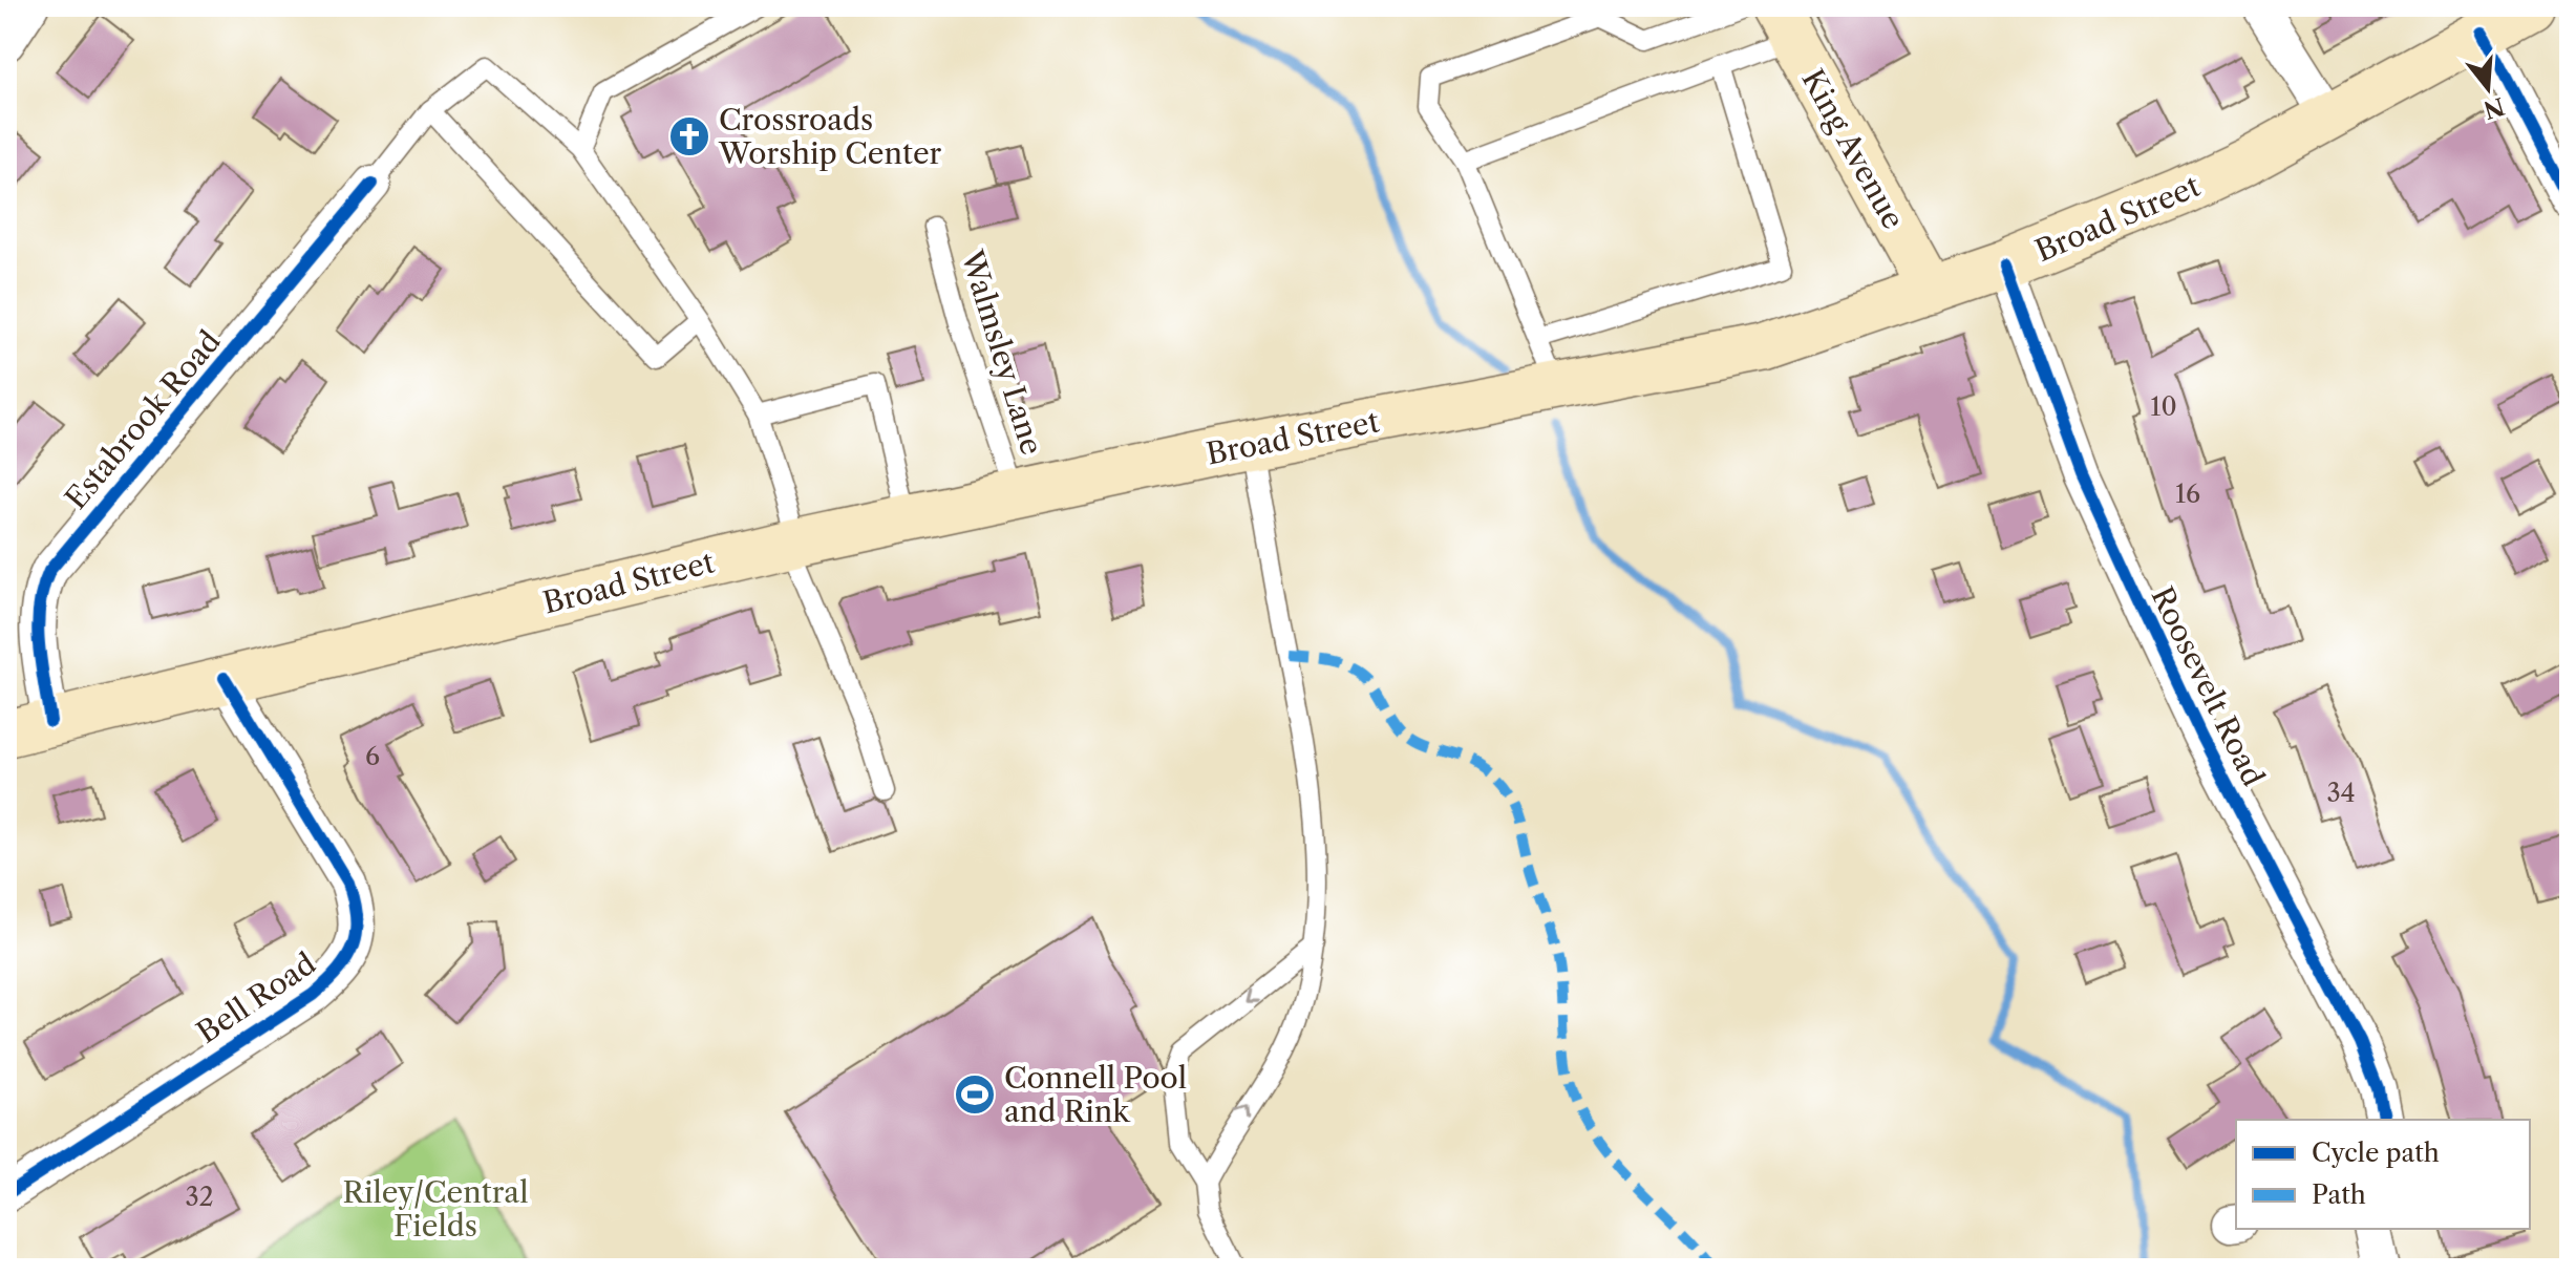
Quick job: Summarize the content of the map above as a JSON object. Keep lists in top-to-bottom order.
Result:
{
  "streets": {
    "main road": ["King Avenue", "Broad Street"],
    "street": ["Estabrook Road", "Roosevelt Road", "Bell Road"],
    "lane": ["Walmsley Lane"]
  },
  "crossings": [
    ["King Avenue", "Broad Street"],
    ["Broad Street", "Walmsley Lane"],
    ["Broad Street", "Estabrook Road"],
    ["Broad Street", "Roosevelt Road"],
    ["Broad Street", "Bell Road"]
  ],
  "parks": ["Riley/Central Fields"],
  "places": {
    "church": ["Crossroads Worship Center"],
    "sports": ["Connell Pool and Rink"]
  },
  "house_numbers": [
    "10",
    "16",
    "6",
    "34",
    "32"
  ],
  "legend": ["Cycle path", "Path"],
  "north": "bottom"
}
